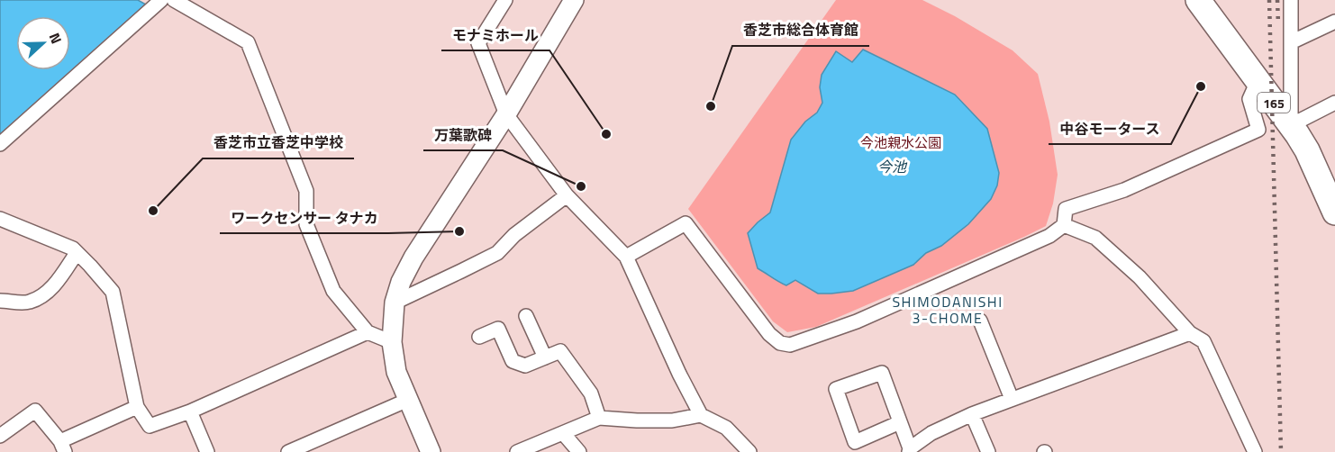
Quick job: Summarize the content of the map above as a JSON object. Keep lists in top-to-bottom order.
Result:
{
  "streets": {
    "highway": ["165"]
  },
  "districts": ["SHIMODANISHI 3-CHOME"],
  "water": ["今池"],
  "parks": ["今池親水公園"],
  "places": [
    "中谷モータース",
    "香芝市総合体育館",
    "モナミホール",
    "万葉歌碑",
    "香芝市立香芝中学校",
    "ワークセンサー タナカ"
  ],
  "north": "right"
}
